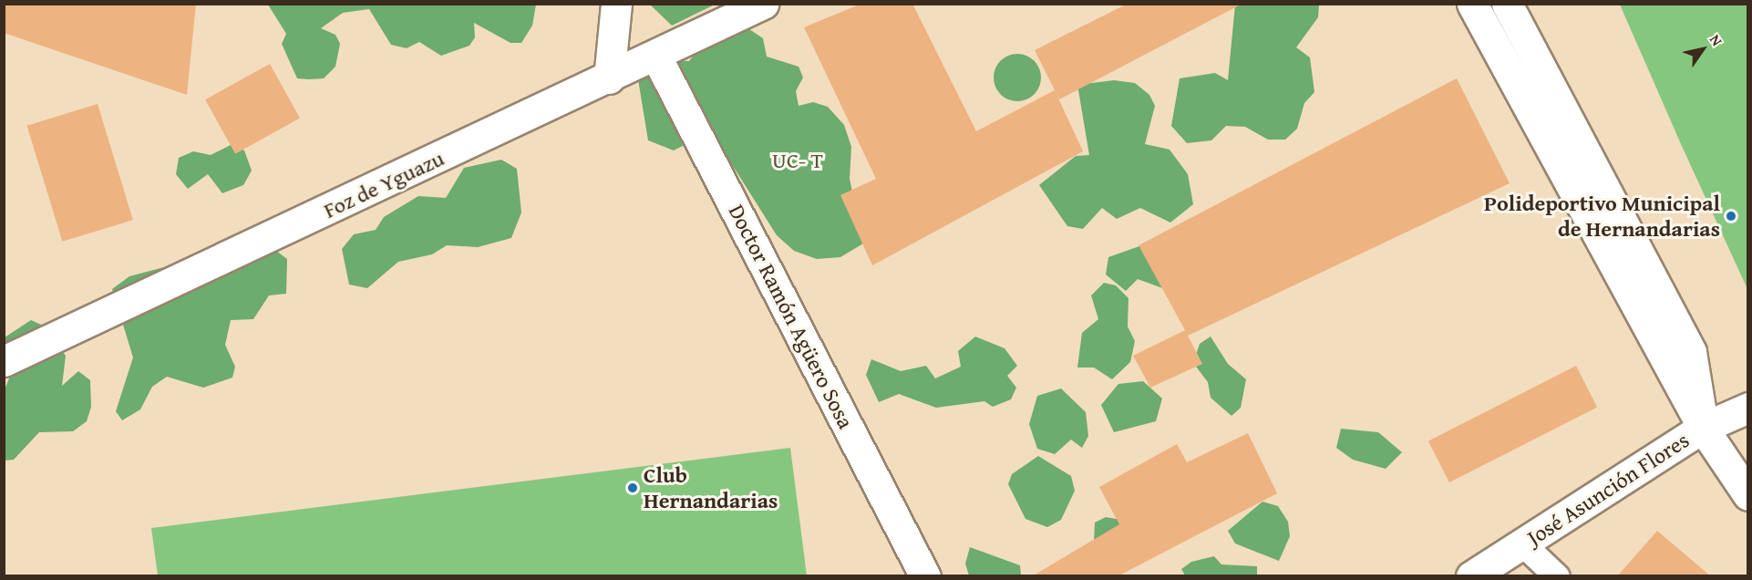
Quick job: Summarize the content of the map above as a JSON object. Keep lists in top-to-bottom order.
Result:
{
  "streets": {
    "street": ["Foz de Yguazu", "Doctor Ramón Agüero Sosa", "José Asunción Flores"]
  },
  "crossings": [
    ["Foz de Yguazu", "Doctor Ramón Agüero Sosa"]
  ],
  "parks": ["UC- T"],
  "places": ["Polideportivo Municipal de Hernandarias", "Club Hernandarias"],
  "north": "top right"
}
